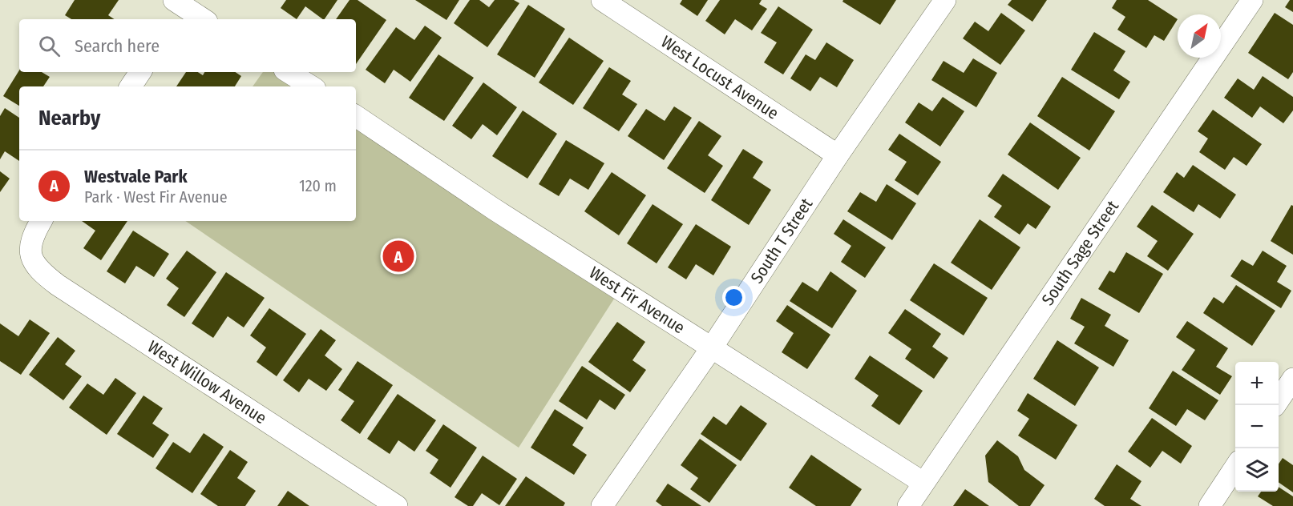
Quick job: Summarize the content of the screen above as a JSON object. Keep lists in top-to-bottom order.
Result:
{
  "streets": {
    "street": [
      "West Locust Avenue",
      "South T Street",
      "South Sage Street",
      "West Fir Avenue",
      "West Willow Avenue"
    ]
  },
  "crossings": [
    ["West Locust Avenue", "South T Street"],
    ["South T Street", "West Fir Avenue"],
    ["South Sage Street", "West Fir Avenue"]
  ],
  "north": "top right",
  "page": {
    "search": "Search here",
    "heading": "Nearby",
    "list": [
      {
        "mark": "A",
        "name": "Westvale Park",
        "note": "Park · West Fir Avenue",
        "value": "120 m"
      }
    ],
    "pins": "A",
    "map_buttons": ["+", "−"]
  }
}
